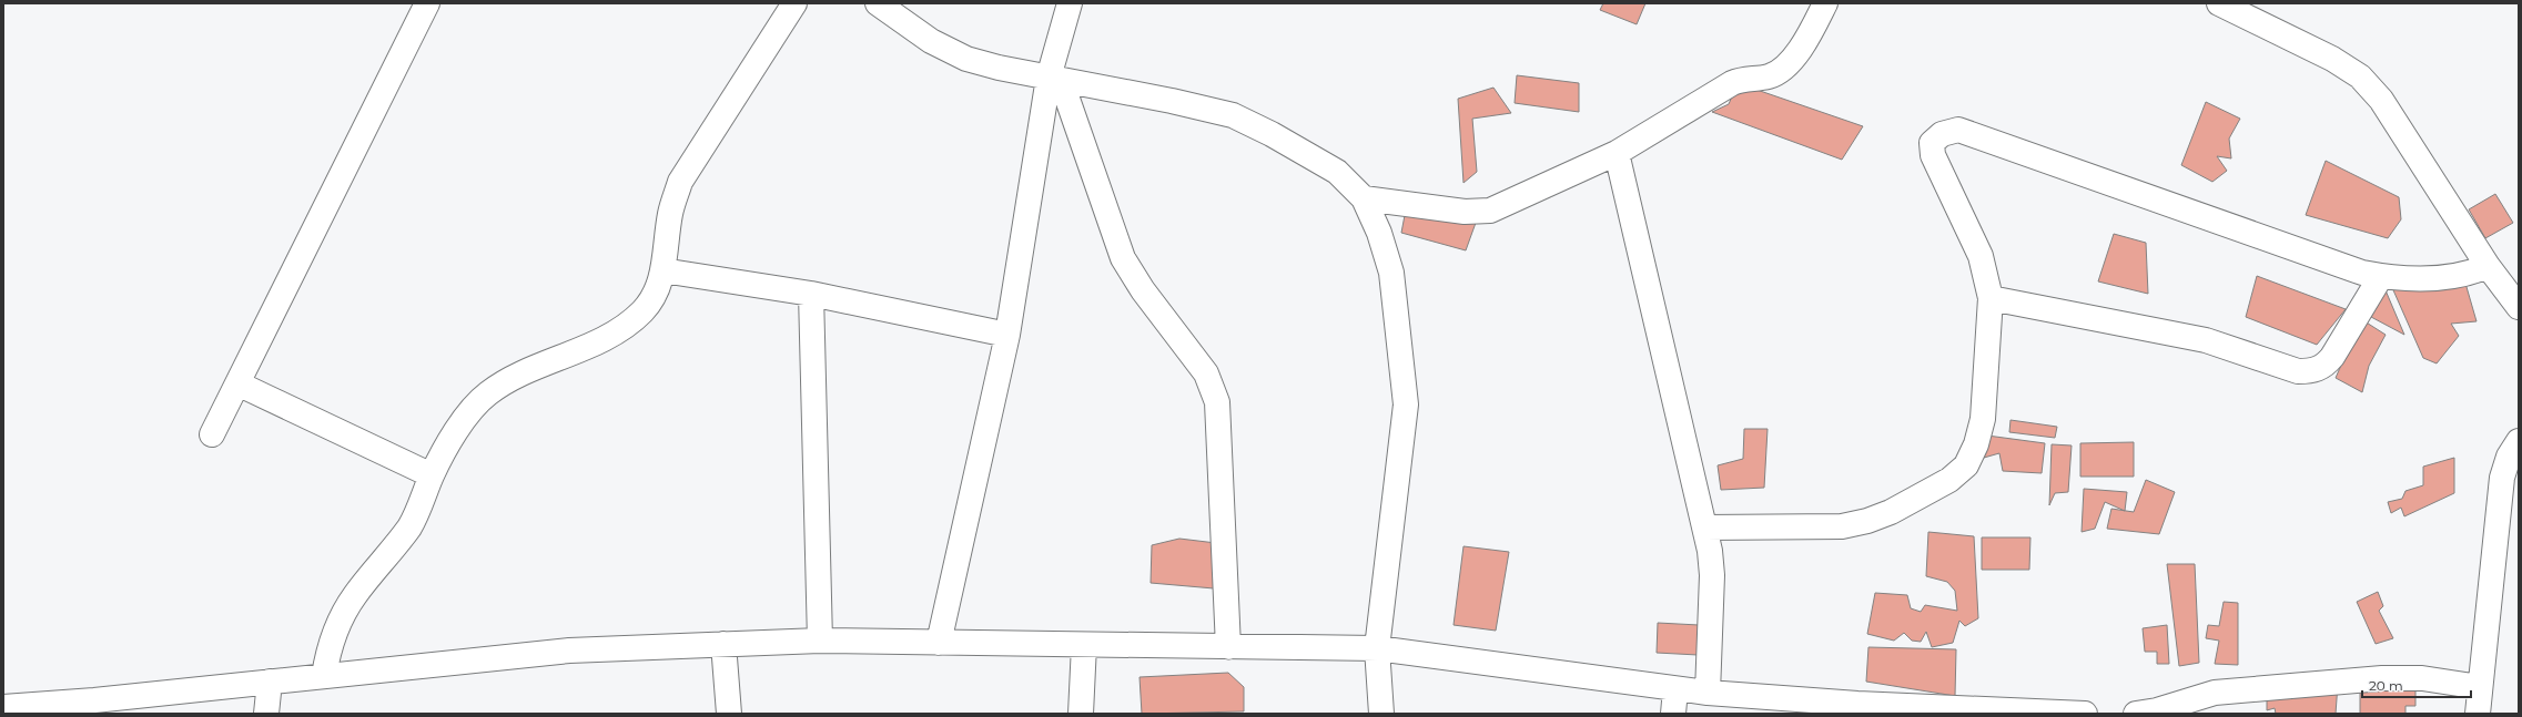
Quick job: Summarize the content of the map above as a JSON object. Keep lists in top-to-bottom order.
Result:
{
  "scale_bar": "20 m"
}
